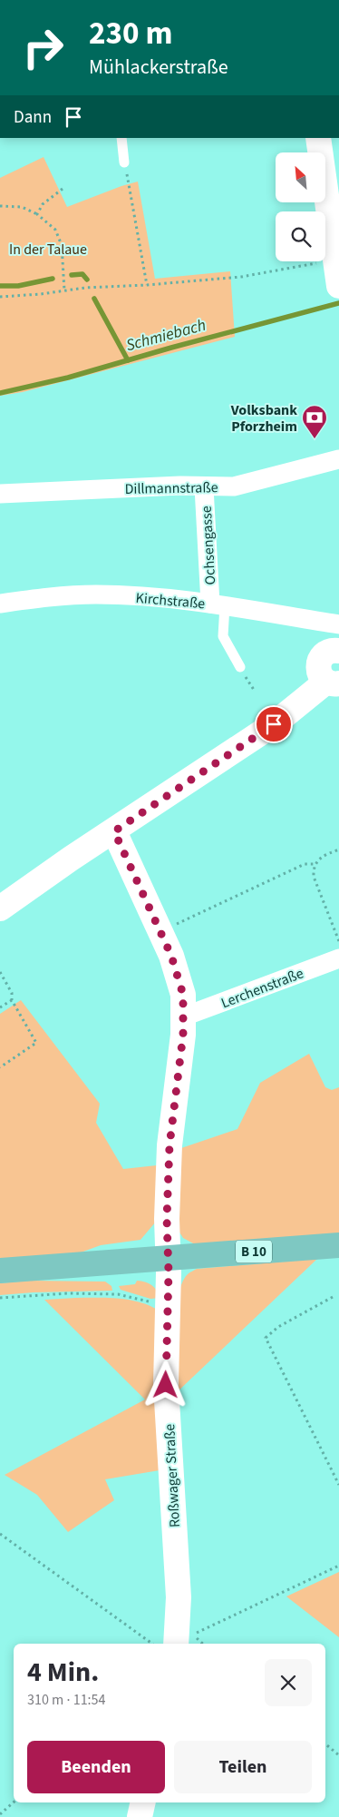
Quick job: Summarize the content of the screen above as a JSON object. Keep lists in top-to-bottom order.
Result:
{
  "streets": {
    "main road": ["B 10"],
    "street": [
      "Dillmannstraße",
      "Ochsengasse",
      "Kirchstraße",
      "Lerchenstraße",
      "Roßwager Straße"
    ]
  },
  "crossings": [
    ["Dillmannstraße", "Ochsengasse"],
    ["Ochsengasse", "Kirchstraße"],
    ["Lerchenstraße", "Roßwager Straße"],
    ["B 10", "Roßwager Straße"]
  ],
  "water": ["Schmiebach"],
  "parks": ["In der Talaue"],
  "places": {
    "bank": ["Volksbank Pforzheim"]
  },
  "north": "top left",
  "page": {
    "turn": ["230 m", "Mühlackerstraße"],
    "then": "Dann",
    "heading": ["4 Min.", "310 m · 11:54"],
    "buttons": ["Beenden", "Teilen"]
  }
}
